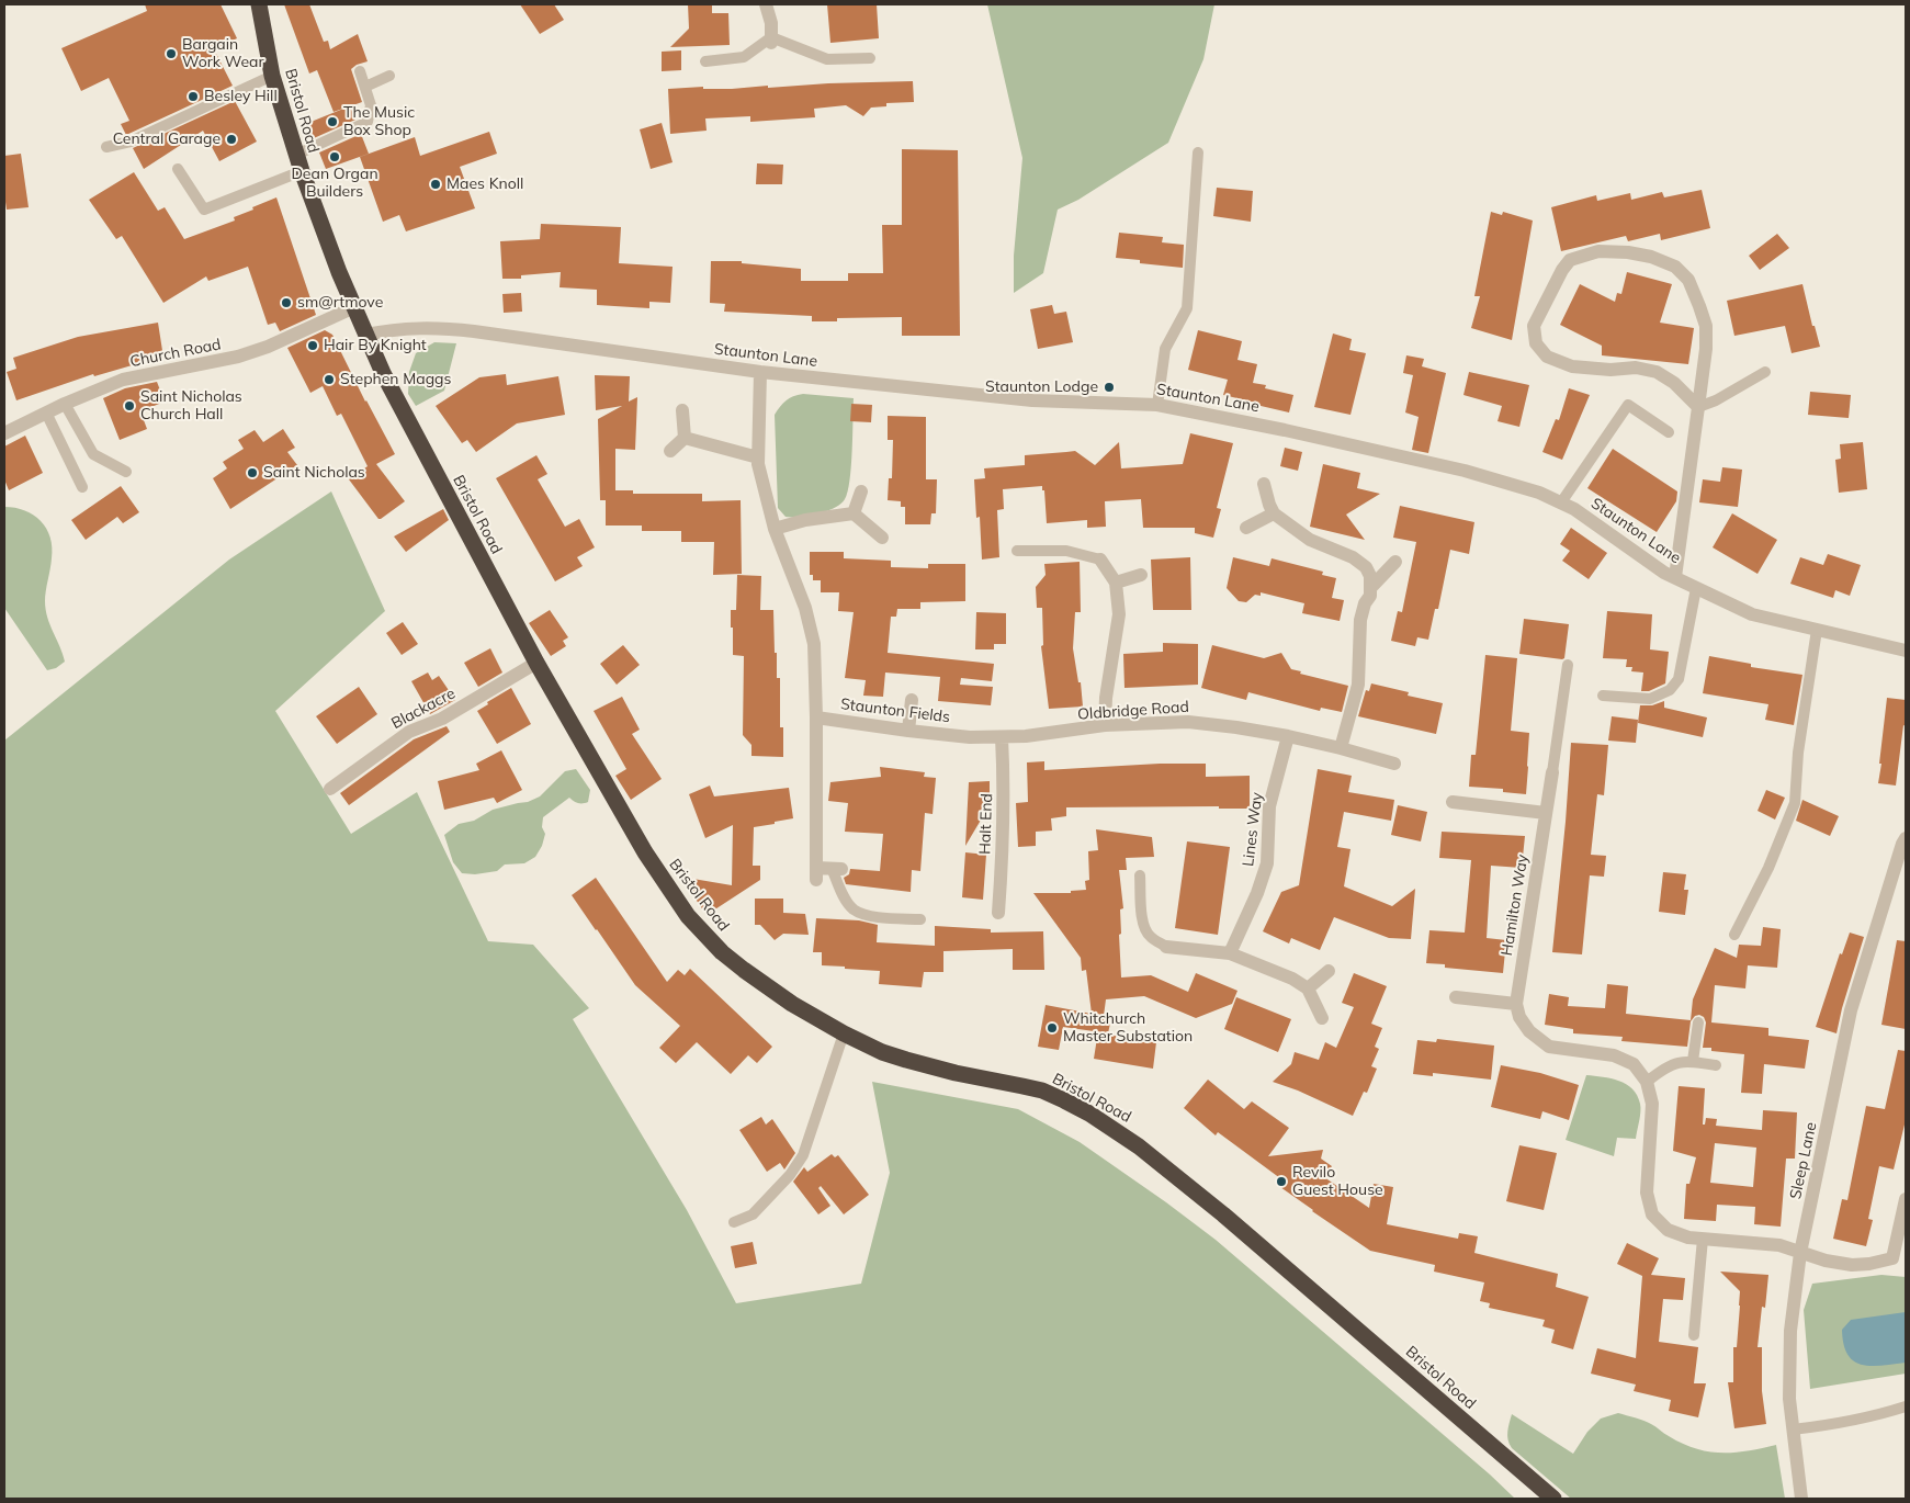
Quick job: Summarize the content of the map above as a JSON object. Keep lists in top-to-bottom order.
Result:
{
  "streets": {
    "highway": ["Bristol Road"],
    "street": [
      "Church Road",
      "Staunton Lane",
      "Blackacre",
      "Staunton Fields",
      "Oldbridge Road",
      "Halt End",
      "Lines Way",
      "Hamilton Way",
      "Sleep Lane"
    ]
  },
  "crossings": [
    ["Bristol Road", "Church Road"],
    ["Bristol Road", "Staunton Lane"],
    ["Bristol Road", "Blackacre"],
    ["Staunton Fields", "Oldbridge Road"],
    ["Oldbridge Road", "Halt End"],
    ["Oldbridge Road", "Lines Way"]
  ],
  "places": [
    "Bargain Work Wear",
    "Besley Hill",
    "The Music Box Shop",
    "Central Garage",
    "Dean Organ Builders",
    "Maes Knoll",
    "sm@rtmove",
    "Hair By Knight",
    "Stephen Maggs",
    "Staunton Lodge",
    "Saint Nicholas Church Hall",
    "Saint Nicholas",
    "Whitchurch Master Substation",
    "Revilo Guest House"
  ]
}
